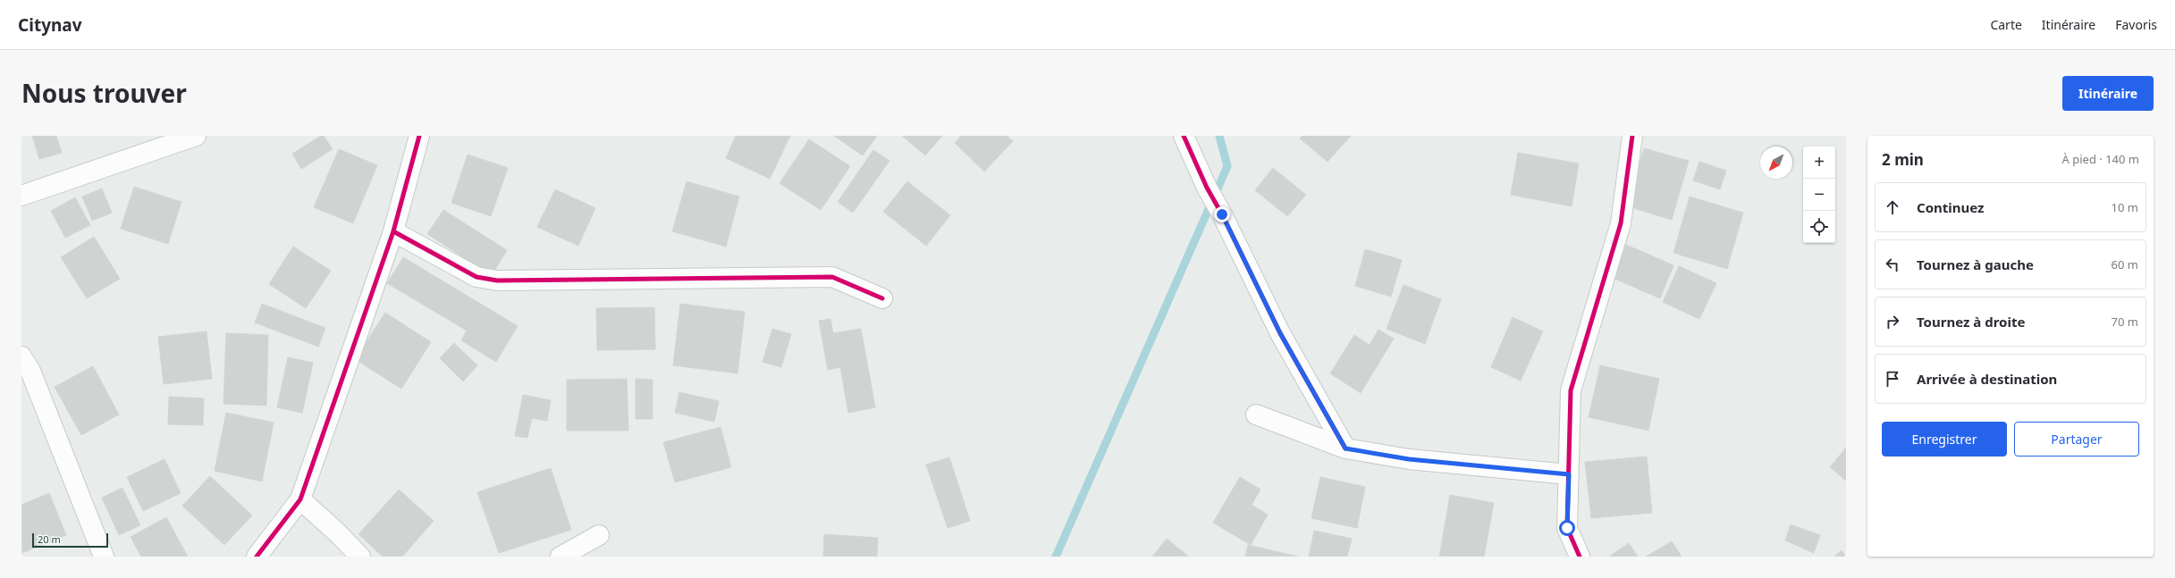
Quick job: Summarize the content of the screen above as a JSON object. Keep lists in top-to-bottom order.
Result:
{
  "scale_bar": "20 m",
  "north": "bottom left",
  "page": {
    "header": "Citynav",
    "nav": ["Carte", "Itinéraire", "Favoris"],
    "title": "Nous trouver",
    "buttons": [
      "Itinéraire",
      ["Enregistrer", "Partager"]
    ],
    "heading": ["2 min", "À pied · 140 m"],
    "map_buttons": ["+", "−"],
    "list": [
      ["Continuez", "10 m"],
      ["Tournez à gauche", "60 m"],
      ["Tournez à droite", "70 m"],
      "Arrivée à destination"
    ],
    "scale": "20 m"
  }
}
